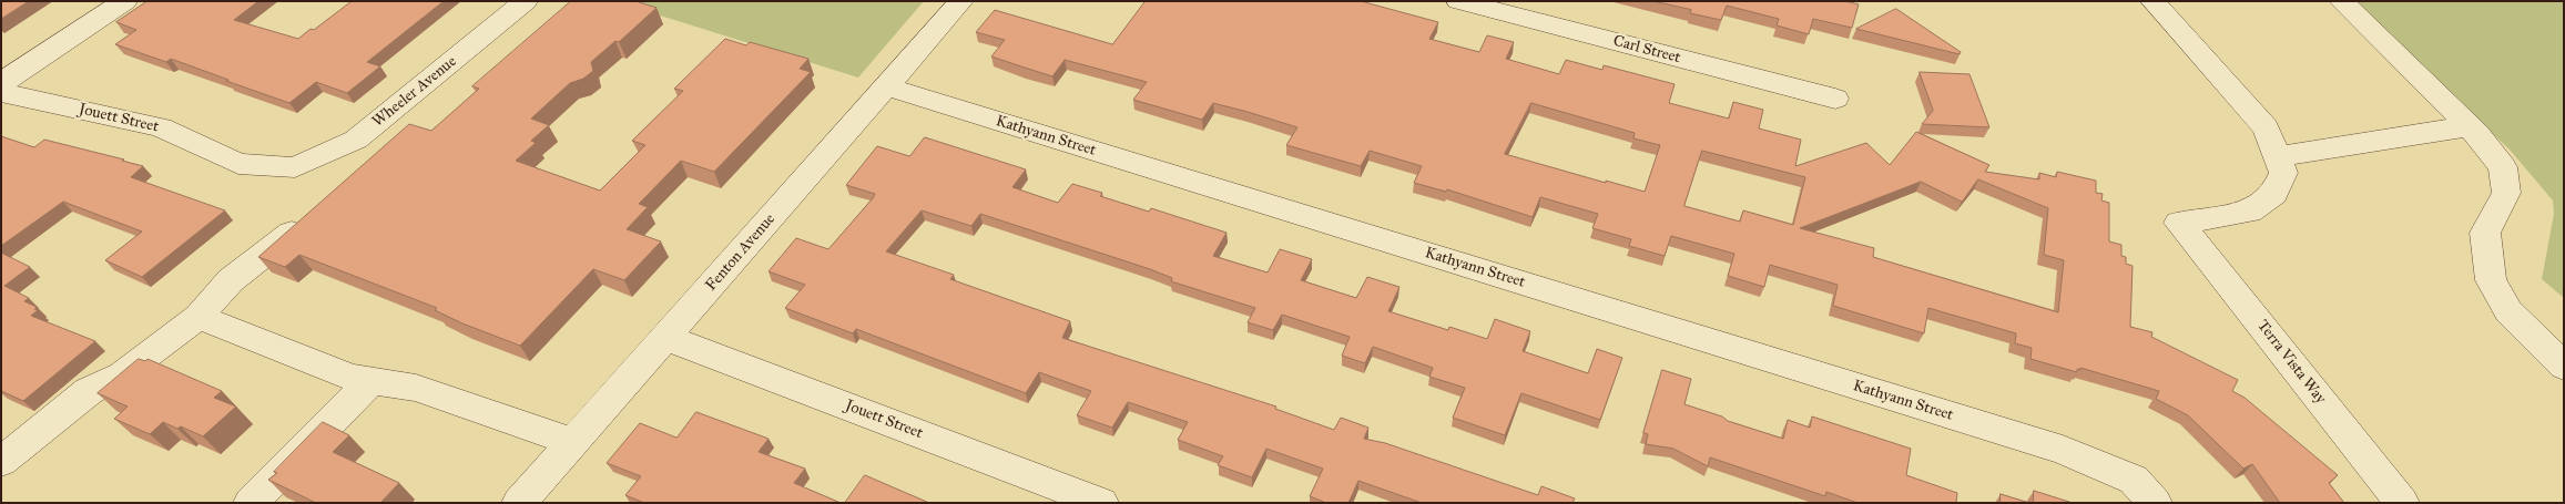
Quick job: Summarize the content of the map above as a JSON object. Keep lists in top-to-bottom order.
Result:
{
  "streets": {
    "street": [
      "Carl Street",
      "Wheeler Avenue",
      "Jouett Street",
      "Kathyann Street",
      "Fenton Avenue",
      "Terra Vista Way"
    ]
  },
  "crossings": [
    ["Wheeler Avenue", "Jouett Street"],
    ["Jouett Street", "Fenton Avenue"],
    ["Kathyann Street", "Fenton Avenue"]
  ]
}
